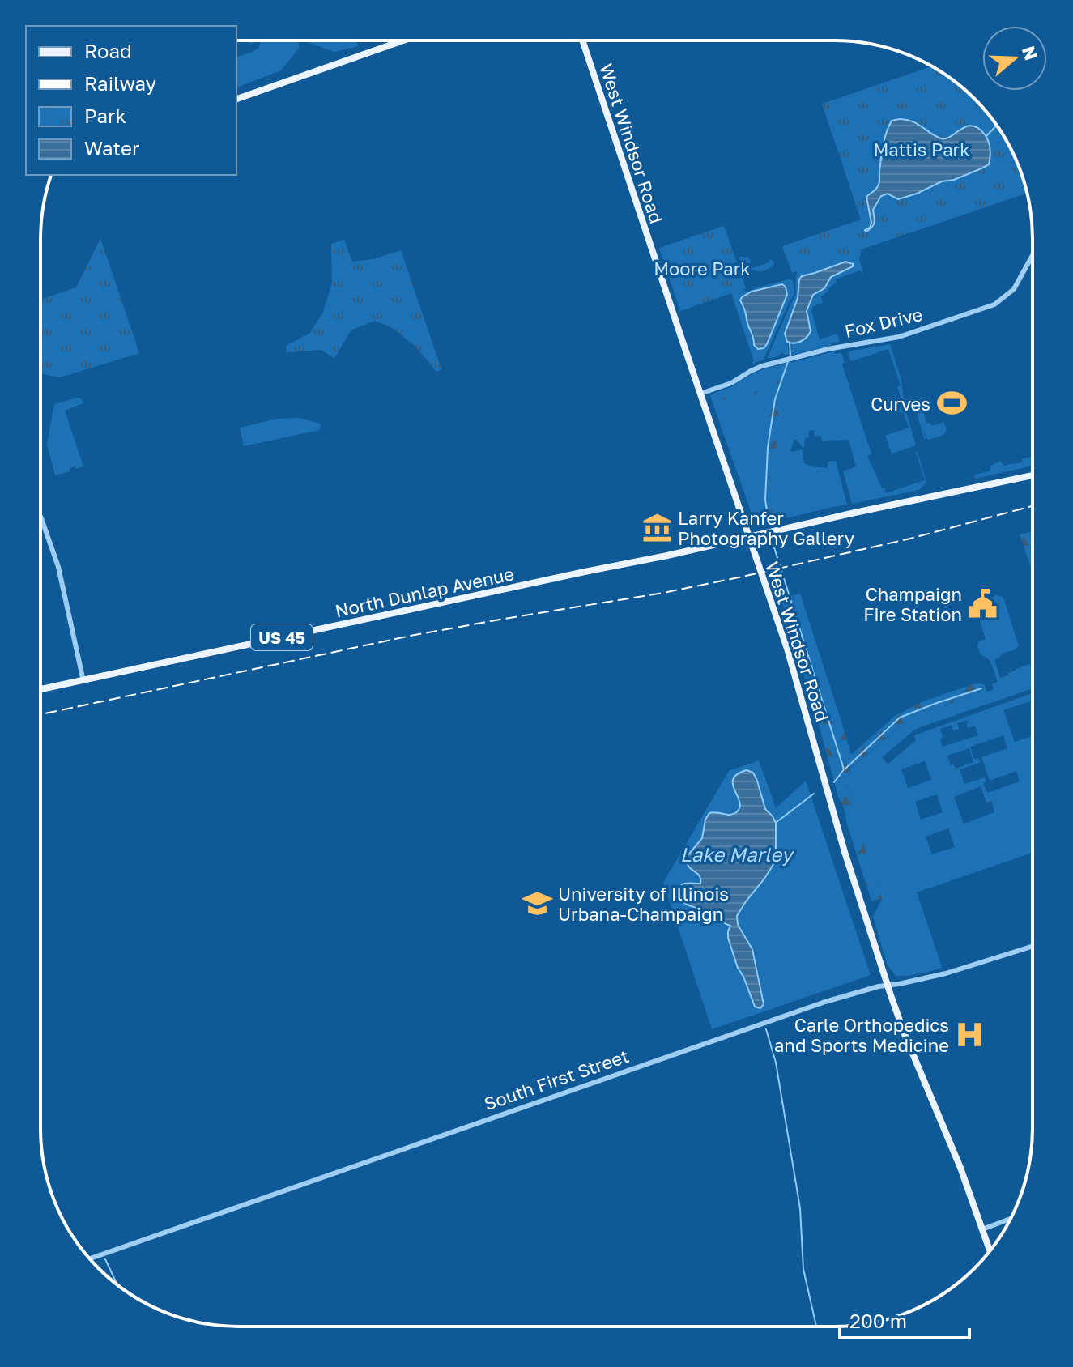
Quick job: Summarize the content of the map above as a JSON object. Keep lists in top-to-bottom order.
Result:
{
  "streets": {
    "main road": ["West Windsor Road", "North Dunlap Avenue", "US 45"],
    "street": ["Fox Drive", "South First Street"]
  },
  "crossings": [
    ["West Windsor Road", "Fox Drive"],
    ["West Windsor Road", "North Dunlap Avenue"],
    ["West Windsor Road", "US 45"],
    ["West Windsor Road", "South First Street"],
    ["North Dunlap Avenue", "US 45"]
  ],
  "water": ["Lake Marley"],
  "parks": ["Mattis Park", "Moore Park"],
  "places": {
    "sports": ["Curves"],
    "museum": ["Larry Kanfer Photography Gallery"],
    "public building": ["Champaign Fire Station"],
    "school or university": ["University of Illinois Urbana-Champaign"],
    "hospital": ["Carle Orthopedics and Sports Medicine"]
  },
  "legend": [
    "Road",
    "Railway",
    "Park",
    "Water"
  ],
  "scale_bar": "200 m",
  "north": "right"
}
